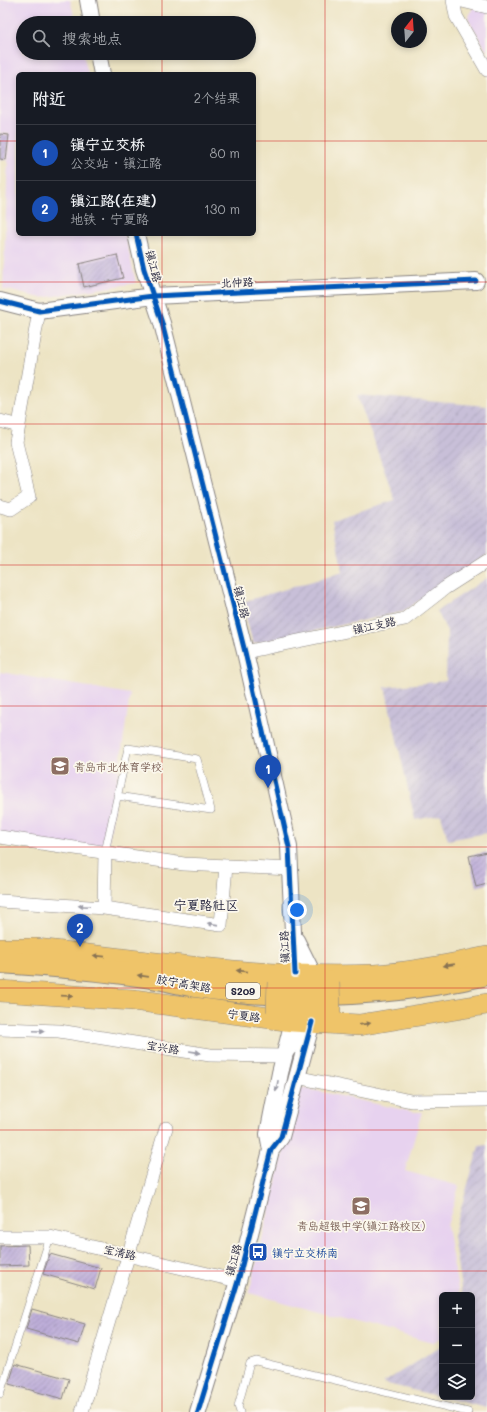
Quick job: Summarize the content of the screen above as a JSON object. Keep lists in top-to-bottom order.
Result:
{
  "streets": {
    "highway": ["胶宁高架路", "S209"],
    "main road": ["镇江路", "宁夏路"],
    "street": [
      "北仲路",
      "镇江支路",
      "宝兴路",
      "宝清路"
    ]
  },
  "crossings": [
    ["镇江路", "北仲路"],
    ["镇江路", "镇江支路"],
    ["镇江路", "宁夏路"],
    ["镇江路", "宝兴路"],
    ["镇江路", "宝清路"]
  ],
  "one_way": ["宝兴路"],
  "districts": ["宁夏路社区"],
  "places": {
    "school or university": ["青岛市北体育学校", "青岛超银中学(镇江路校区)"],
    "bus stop": ["镇宁立交桥南"]
  },
  "north": "top",
  "page": {
    "search": "搜索地点",
    "heading": ["附近", "2个结果"],
    "list": [
      {
        "mark": "1",
        "name": "镇宁立交桥",
        "note": "公交站 · 镇江路",
        "value": "80 m"
      },
      {
        "mark": "2",
        "name": "镇江路(在建)",
        "note": "地铁 · 宁夏路",
        "value": "130 m"
      }
    ],
    "pins": ["1", "2"],
    "map_buttons": ["+", "−"]
  }
}
